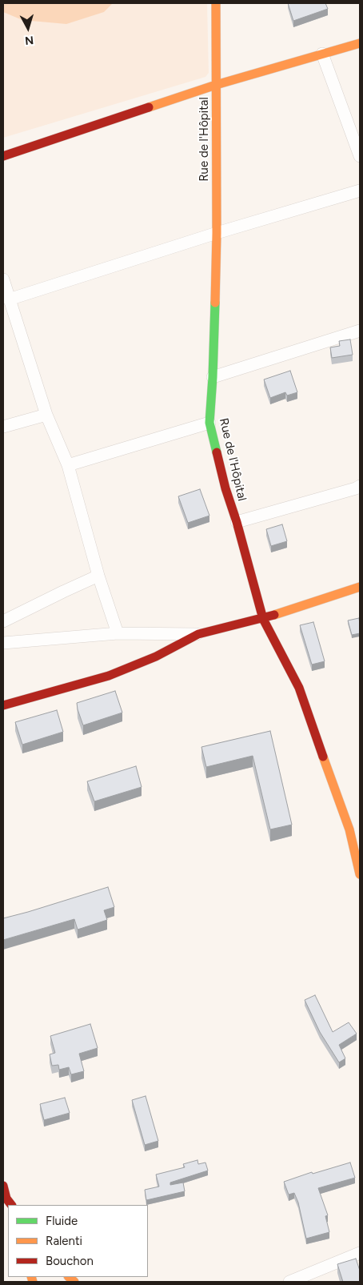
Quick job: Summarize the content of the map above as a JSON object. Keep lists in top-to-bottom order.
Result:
{
  "streets": {
    "street": ["Rue de l'Hôpital"]
  },
  "legend": ["Fluide", "Ralenti", "Bouchon"],
  "north": "bottom"
}
